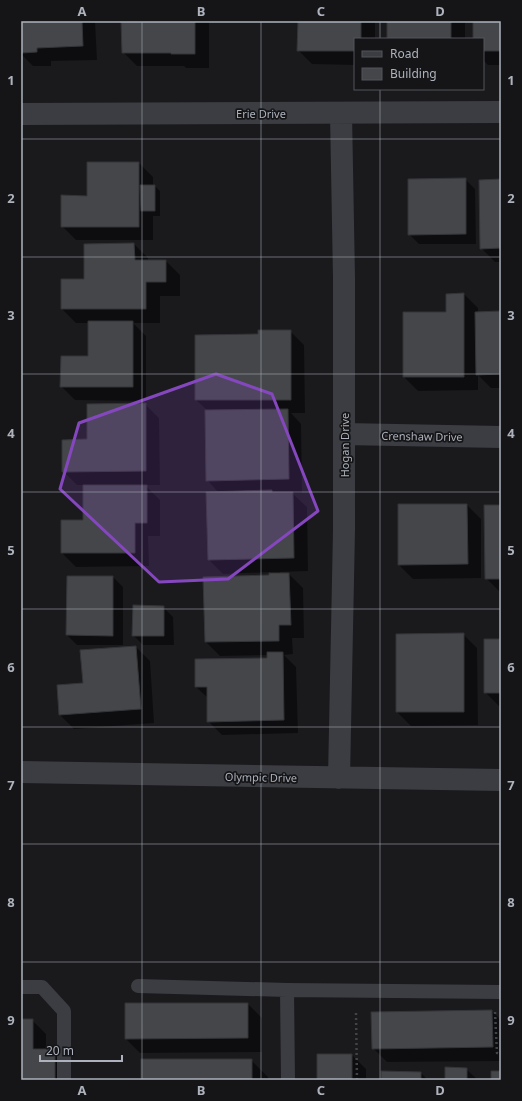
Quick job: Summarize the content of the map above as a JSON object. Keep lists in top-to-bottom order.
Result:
{
  "streets": {
    "street": [
      "Erie Drive",
      "Crenshaw Drive",
      "Hogan Drive",
      "Olympic Drive"
    ]
  },
  "crossings": [
    ["Erie Drive", "Hogan Drive"],
    ["Crenshaw Drive", "Hogan Drive"],
    ["Hogan Drive", "Olympic Drive"]
  ],
  "legend": ["Road", "Building"],
  "scale_bar": "20 m",
  "grid": {
    "columns": [
      "A",
      "B",
      "C",
      "D"
    ],
    "rows": [
      "1",
      "2",
      "3",
      "4",
      "5",
      "6",
      "7",
      "8",
      "9"
    ]
  }
}
